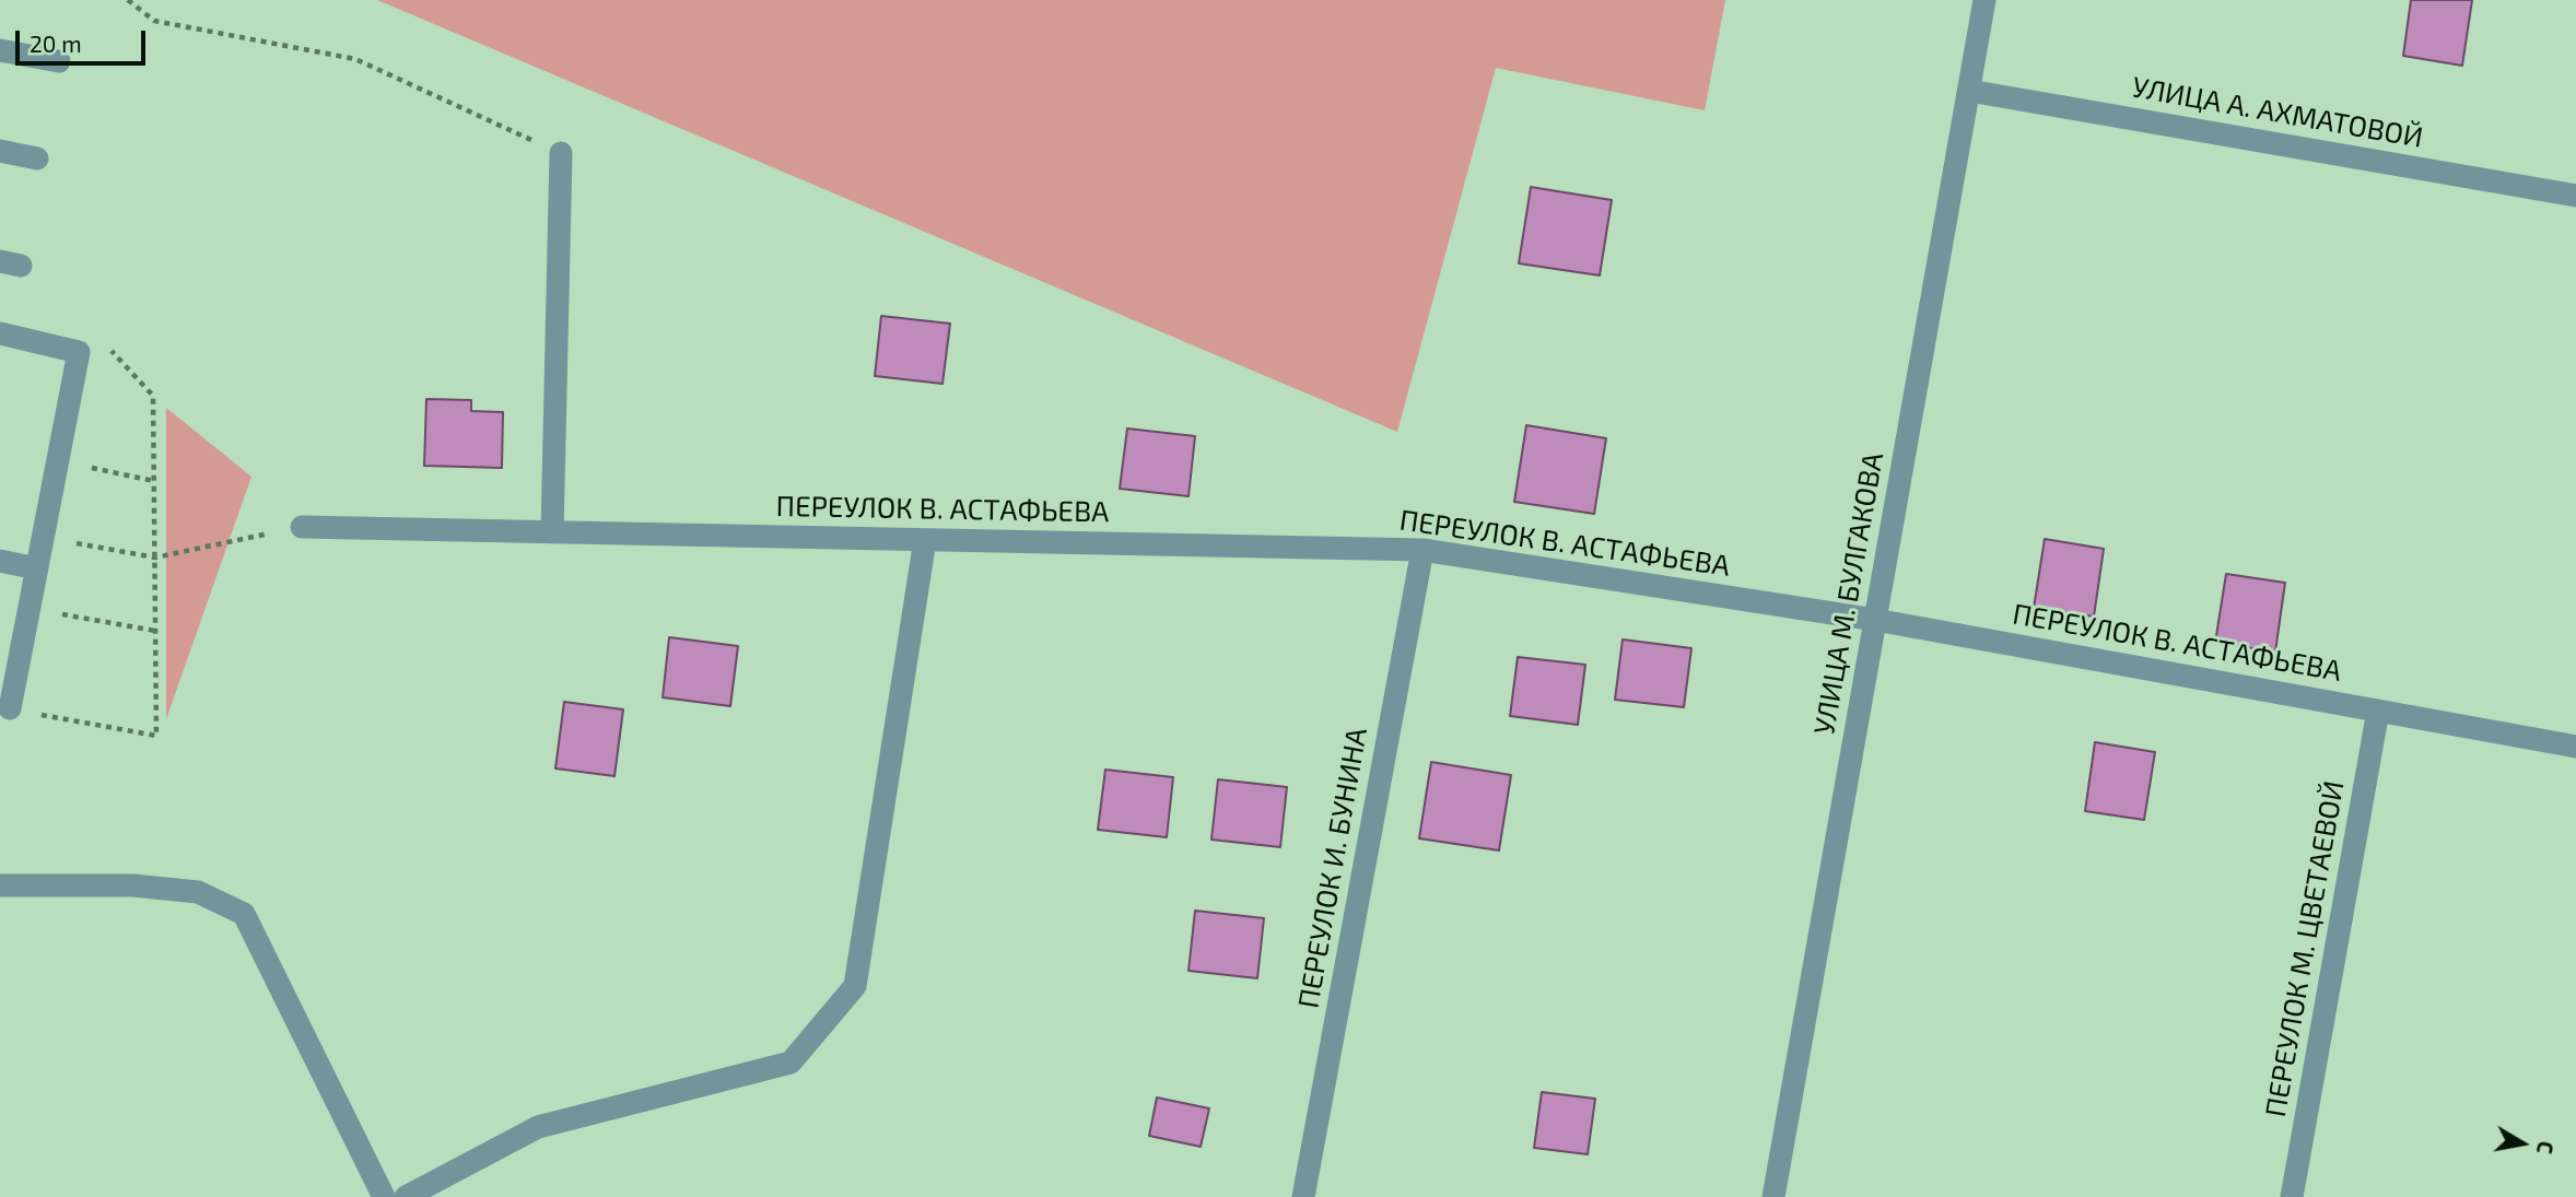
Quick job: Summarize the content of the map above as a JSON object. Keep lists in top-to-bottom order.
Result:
{
  "streets": {
    "street": [
      "УЛИЦА А. АХМАТОВОЙ",
      "ПЕРЕУЛОК В. АСТАФЬЕВА",
      "УЛИЦА М. БУЛГАКОВА",
      "ПЕРЕУЛОК И. БУНИНА",
      "ПЕРЕУЛОК М. ЦВЕТАЕВОЙ"
    ]
  },
  "crossings": [
    ["УЛИЦА А. АХМАТОВОЙ", "УЛИЦА М. БУЛГАКОВА"],
    ["ПЕРЕУЛОК В. АСТАФЬЕВА", "УЛИЦА М. БУЛГАКОВА"],
    ["ПЕРЕУЛОК В. АСТАФЬЕВА", "ПЕРЕУЛОК И. БУНИНА"],
    ["ПЕРЕУЛОК В. АСТАФЬЕВА", "ПЕРЕУЛОК М. ЦВЕТАЕВОЙ"]
  ],
  "scale_bar": "20 m",
  "north": "right"
}
